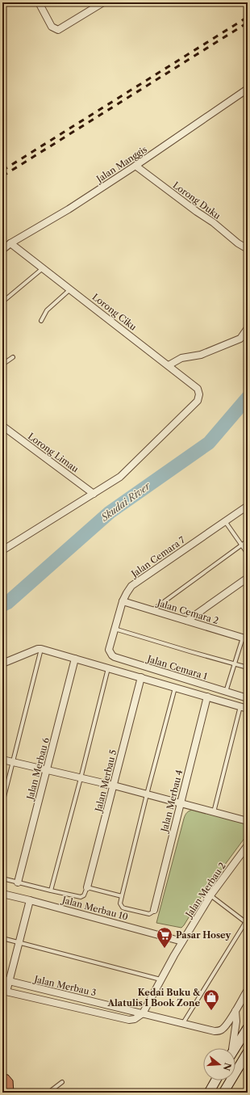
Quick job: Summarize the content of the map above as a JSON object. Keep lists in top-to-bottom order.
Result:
{
  "streets": {
    "street": [
      "Jalan Manggis",
      "Lorong Duku",
      "Lorong Ciku",
      "Lorong Limau",
      "Jalan Cemara 7",
      "Jalan Cemara 2",
      "Jalan Cemara 1",
      "Jalan Merbau 6",
      "Jalan Merbau 5",
      "Jalan Merbau 4",
      "Jalan Merbau 2",
      "Jalan Merbau 10",
      "Jalan Merbau 3"
    ]
  },
  "crossings": [
    ["Jalan Manggis", "Lorong Duku"],
    ["Jalan Manggis", "Lorong Ciku"],
    ["Lorong Ciku", "Lorong Limau"],
    ["Jalan Cemara 7", "Jalan Cemara 2"],
    ["Jalan Cemara 7", "Jalan Cemara 1"],
    ["Jalan Merbau 2", "Jalan Merbau 10"],
    ["Jalan Merbau 2", "Jalan Merbau 3"]
  ],
  "water": ["Skudai River"],
  "places": {
    "supermarket": ["Pasar Hosey"],
    "shop": ["Kedai Buku & Alatulis I Book Zone"]
  },
  "north": "right"
}
